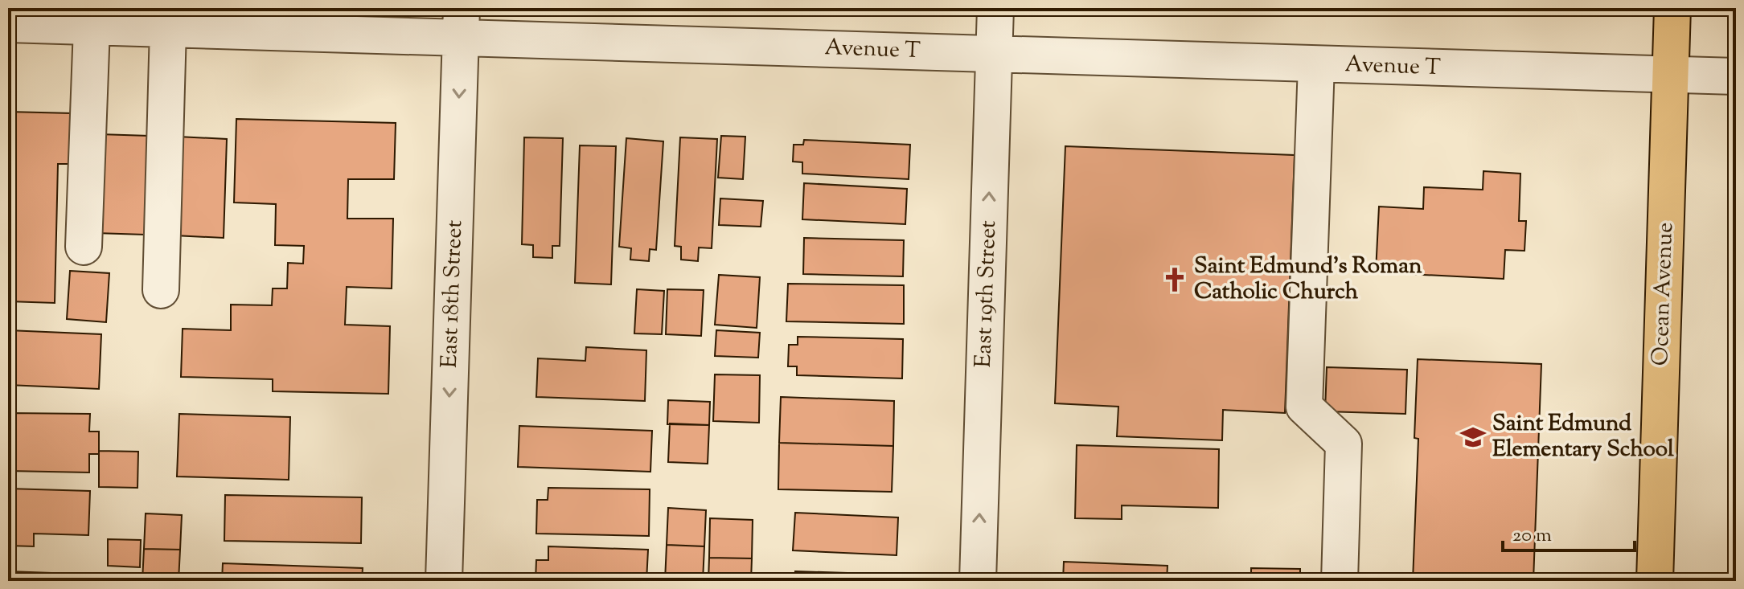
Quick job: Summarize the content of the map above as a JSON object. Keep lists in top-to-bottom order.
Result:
{
  "streets": {
    "main road": ["Ocean Avenue"],
    "street": ["Avenue T", "East 18th Street", "East 19th Street"]
  },
  "crossings": [
    ["Avenue T", "East 18th Street"],
    ["Avenue T", "East 19th Street"],
    ["Avenue T", "Ocean Avenue"]
  ],
  "one_way": ["East 19th Street"],
  "places": {
    "church": ["Saint Edmund's Roman Catholic Church"],
    "school or university": ["Saint Edmund Elementary School"]
  },
  "scale_bar": "20 m"
}
